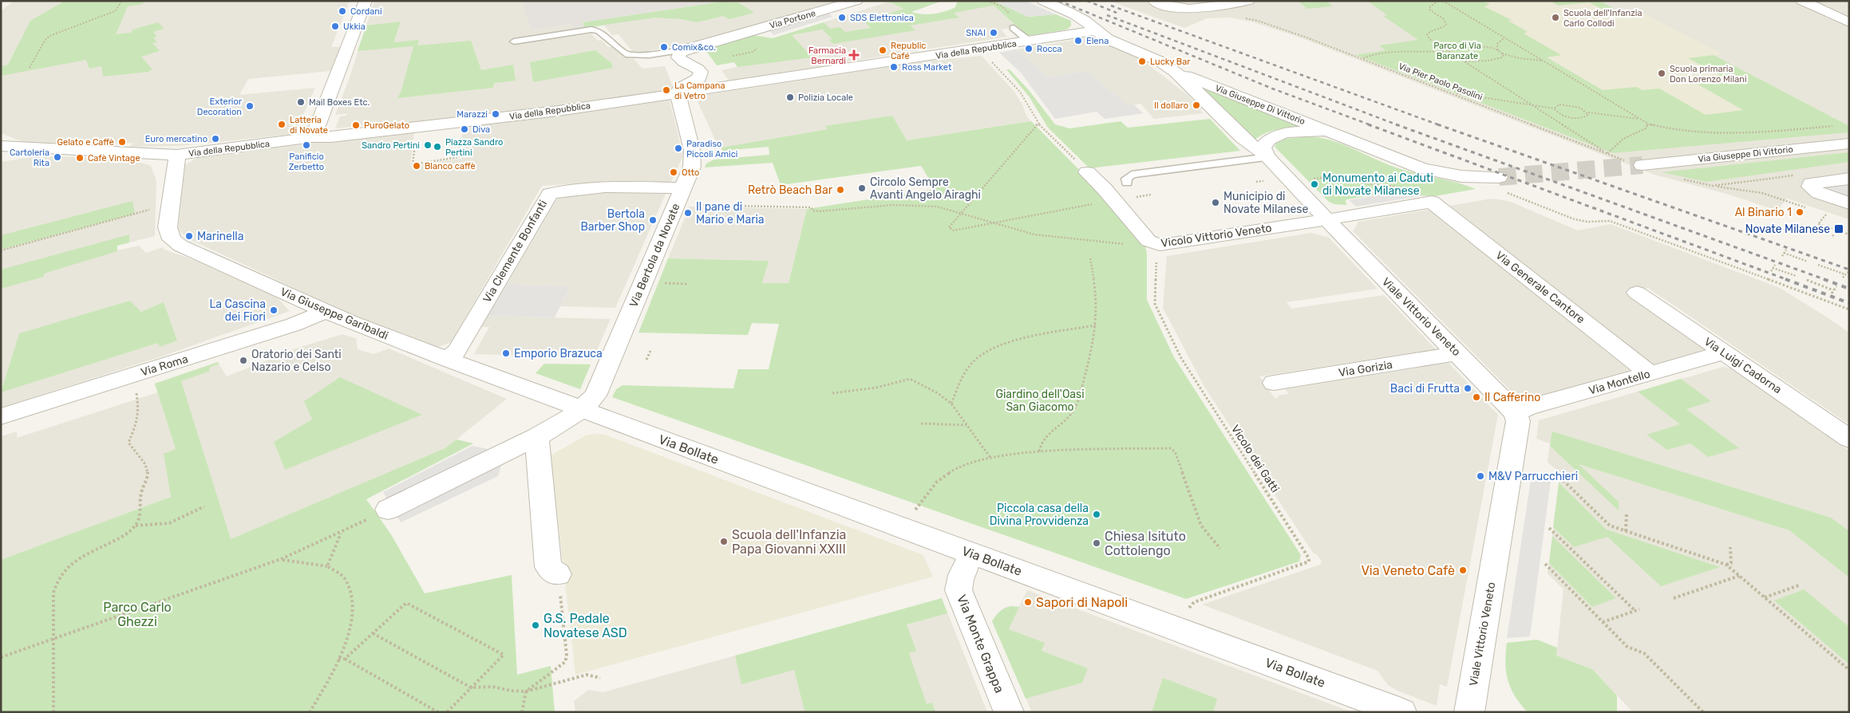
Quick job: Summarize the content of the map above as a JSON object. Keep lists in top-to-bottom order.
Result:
{
  "streets": {
    "street": [
      "Via Portone",
      "Via della Repubblica",
      "Via Giuseppe Di Vittorio",
      "Vicolo Vittorio Veneto",
      "Via Clemente Bonfanti",
      "Via Bertola da Novate",
      "Via Generale Cantore",
      "Via Giuseppe Garibaldi",
      "Viale Vittorio Veneto",
      "Via Roma",
      "Via Luigi Cadorna",
      "Via Gorizia",
      "Via Montello",
      "Via Bollate",
      "Via Monte Grappa"
    ],
    "path": ["Via Pier Paolo Pasolini", "Vicolo dei Gatti"]
  },
  "crossings": [
    ["Via della Repubblica", "Via Bertola da Novate"],
    ["Via della Repubblica", "Via Giuseppe Garibaldi"],
    ["Via della Repubblica", "Viale Vittorio Veneto"],
    ["Via Pier Paolo Pasolini", "Via Giuseppe Di Vittorio"],
    ["Via Giuseppe Di Vittorio", "Viale Vittorio Veneto"],
    ["Vicolo Vittorio Veneto", "Via Generale Cantore"],
    ["Vicolo Vittorio Veneto", "Viale Vittorio Veneto"],
    ["Vicolo Vittorio Veneto", "Vicolo dei Gatti"],
    ["Via Clemente Bonfanti", "Via Bertola da Novate"],
    ["Via Clemente Bonfanti", "Via Giuseppe Garibaldi"],
    ["Via Bertola da Novate", "Via Giuseppe Garibaldi"],
    ["Via Bertola da Novate", "Via Bollate"],
    ["Via Generale Cantore", "Via Montello"],
    ["Via Giuseppe Garibaldi", "Via Roma"],
    ["Via Giuseppe Garibaldi", "Via Bollate"],
    ["Viale Vittorio Veneto", "Via Gorizia"],
    ["Viale Vittorio Veneto", "Via Montello"],
    ["Via Luigi Cadorna", "Via Montello"],
    ["Via Bollate", "Via Monte Grappa"]
  ],
  "parks": ["Parco di Via Baranzate", "Giardino dell'Oasi San Giacomo", "Parco Carlo Ghezzi"],
  "places": {
    "other": [
      "Cordani",
      "SDS Elettronica",
      "Scuola dell'Infanzia Carlo Collodi",
      "Ukkia",
      "SNAI",
      "Elena",
      "Comix&co.",
      "Rocca",
      "Republic Café",
      "Lucky Bar",
      "Ross Market",
      "Scuola primaria Don Lorenzo Milani",
      "La Campana di Vetro",
      "Polizia Locale",
      "Mail Boxes Etc.",
      "Il dollaro",
      "Exterior Decoration",
      "Marazzi",
      "Latteria di Novate",
      "PuroGelato",
      "Diva",
      "Euro mercatino",
      "Gelato e Caffè",
      "Panificio Zerbetto",
      "Sandro Pertini",
      "Piazza Sandro Pertini",
      "Paradiso Piccoli Amici",
      "Cartoleria Rita",
      "Cafè Vintage",
      "Blanco caffè",
      "Otto",
      "Monumento ai Caduti di Novate Milanese",
      "Circolo Sempre Avanti Angelo Airaghi",
      "Retrò Beach Bar",
      "Municipio di Novate Milanese",
      "Al Binario 1",
      "Il pane di Mario e Maria",
      "Bertola Barber Shop",
      "Marinella",
      "La Cascina dei Fiori",
      "Emporio Brazuca",
      "Oratorio dei Santi Nazario e Celso",
      "Baci di Frutta",
      "Il Cafferino",
      "M&V Parrucchieri",
      "Piccola casa della Divina Provvidenza",
      "Scuola dell'Infanzia Papa Giovanni XXIII",
      "Chiesa Isituto Cottolengo",
      "Via Veneto Cafè",
      "Sapori di Napoli",
      "G.S. Pedale Novatese ASD"
    ],
    "health": ["Farmacia Bernardi"],
    "transit": ["Novate Milanese"]
  }
}
